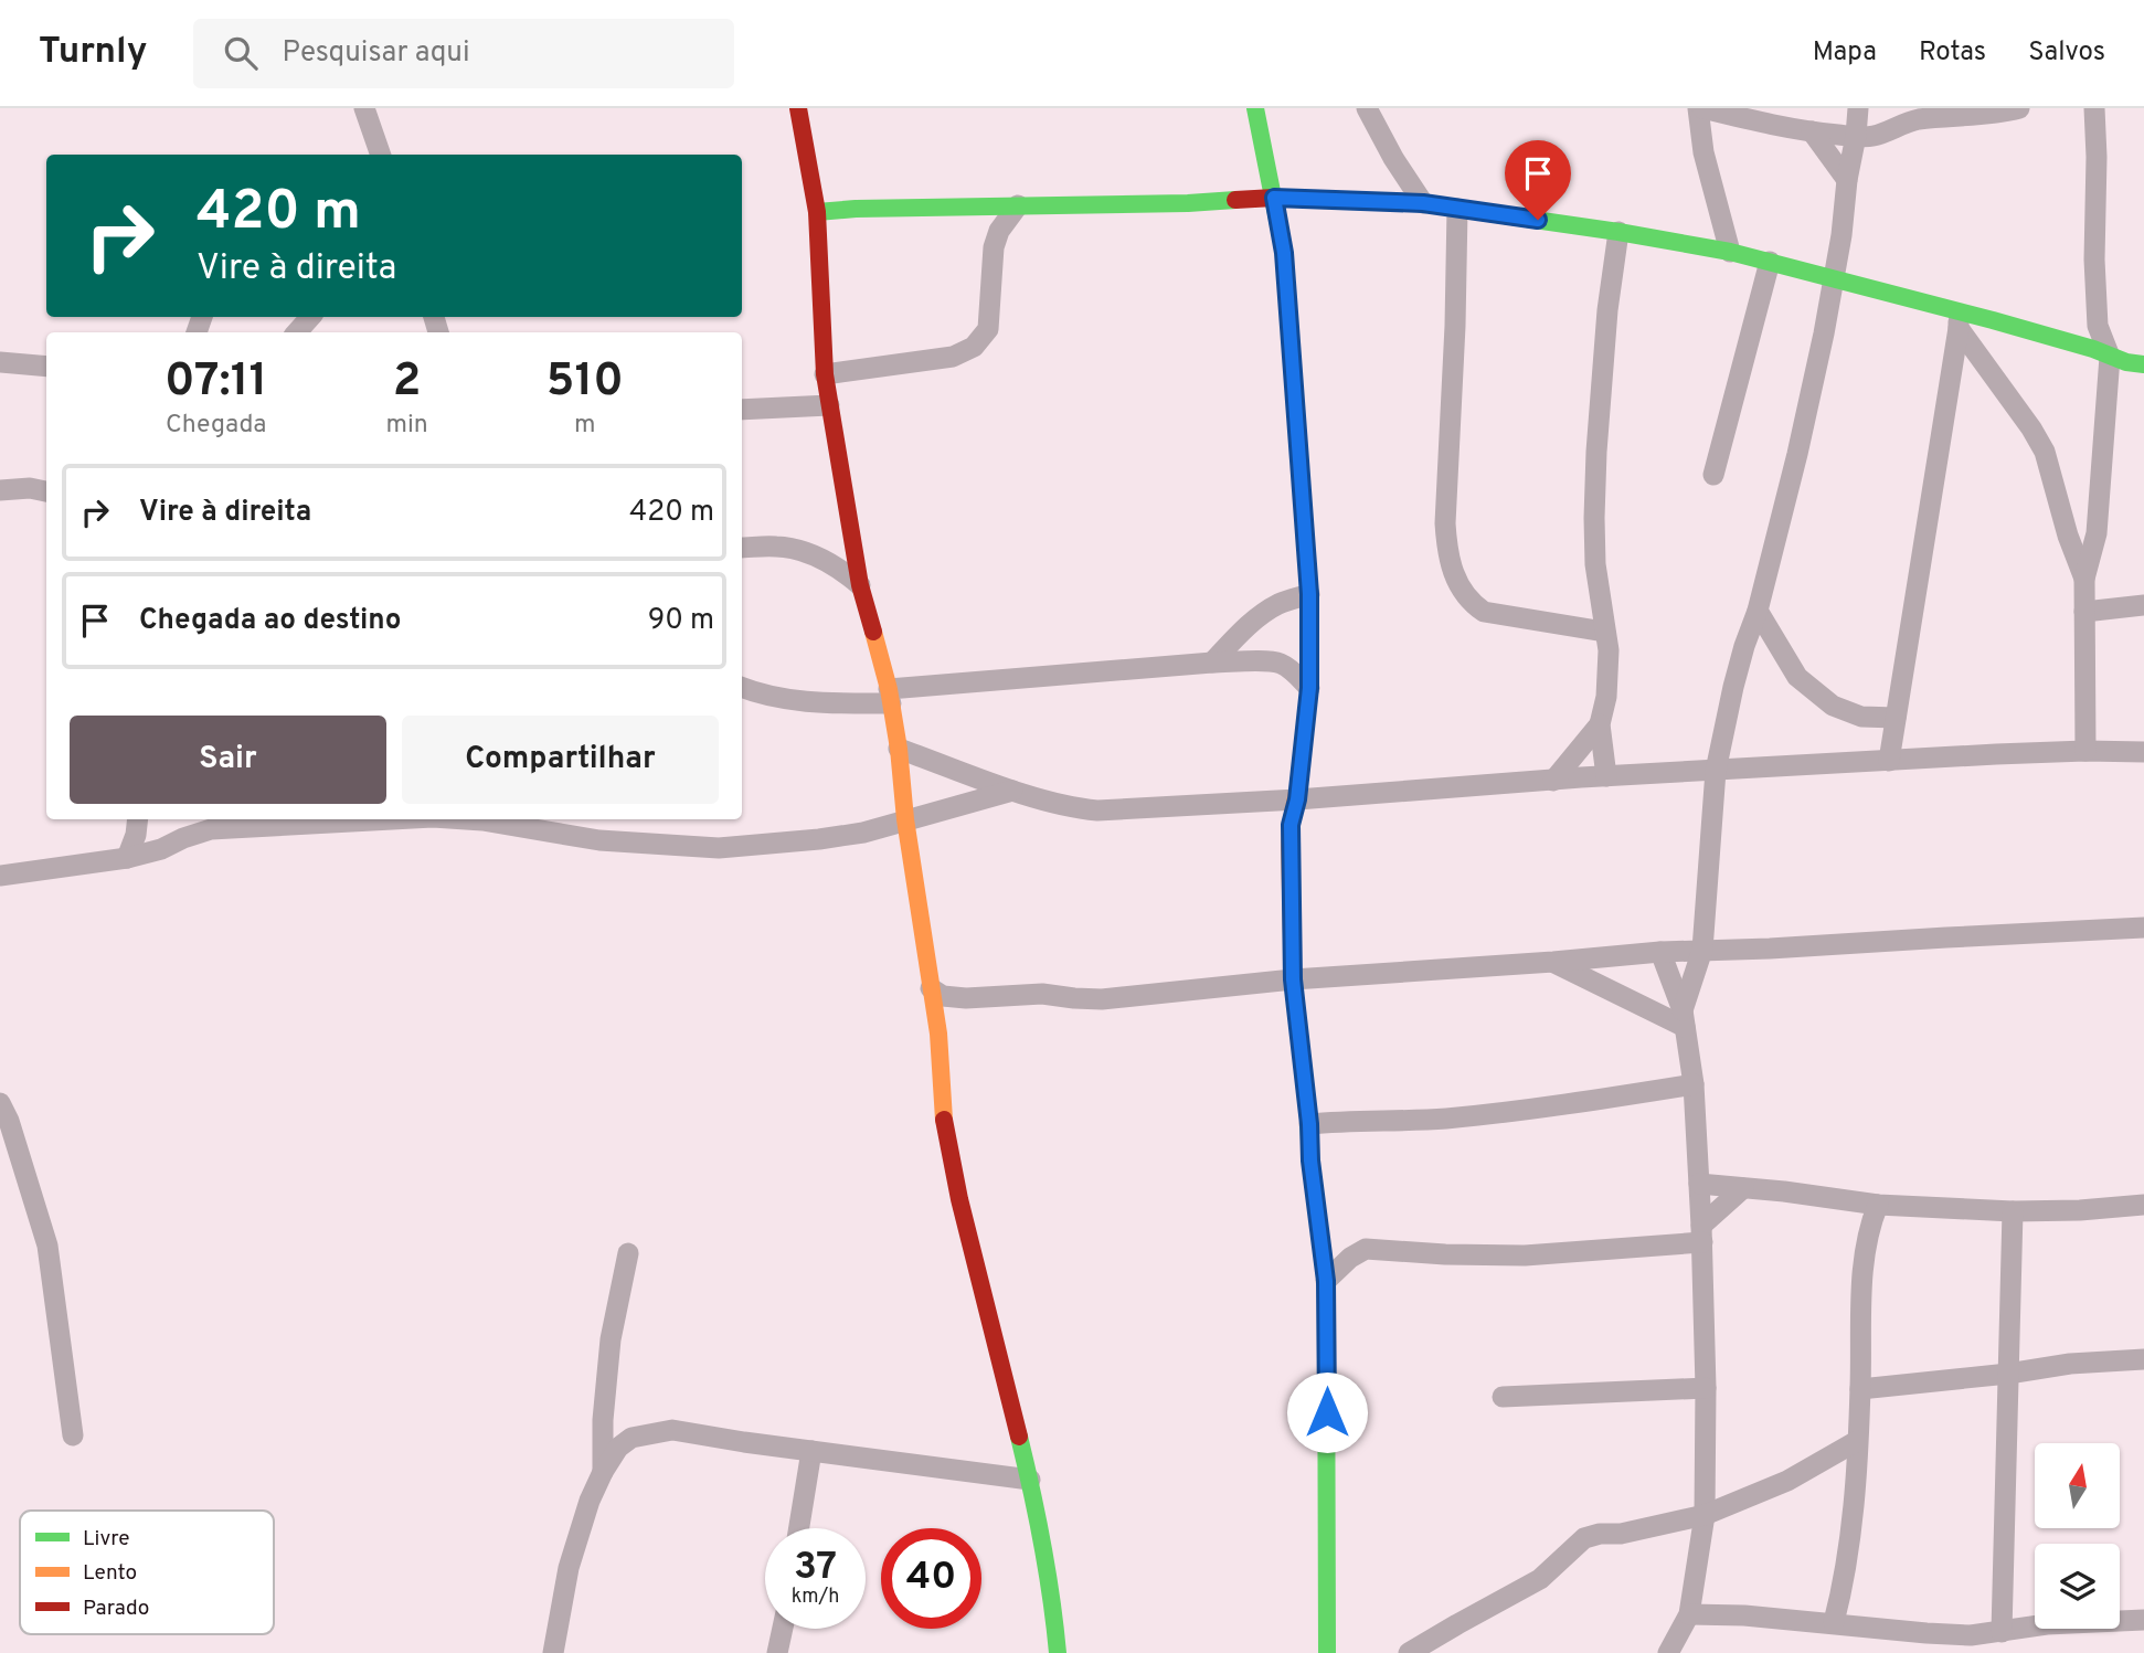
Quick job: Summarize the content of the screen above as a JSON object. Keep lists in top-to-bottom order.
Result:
{
  "legend": ["Livre", "Lento", "Parado"],
  "north": "top",
  "page": {
    "header": "Turnly",
    "search": "Pesquisar aqui",
    "nav": ["Mapa", "Rotas", "Salvos"],
    "turn": ["420 m", "Vire à direita"],
    "eta": [
      "07:11",
      "Chegada",
      "2",
      "min",
      "510",
      "m"
    ],
    "list": [
      {
        "name": "Vire à direita",
        "value": "420 m"
      },
      {
        "name": "Chegada ao destino",
        "value": "90 m"
      }
    ],
    "buttons": ["Sair", "Compartilhar"],
    "speed": "37 km/h",
    "limit": "40"
  }
}
